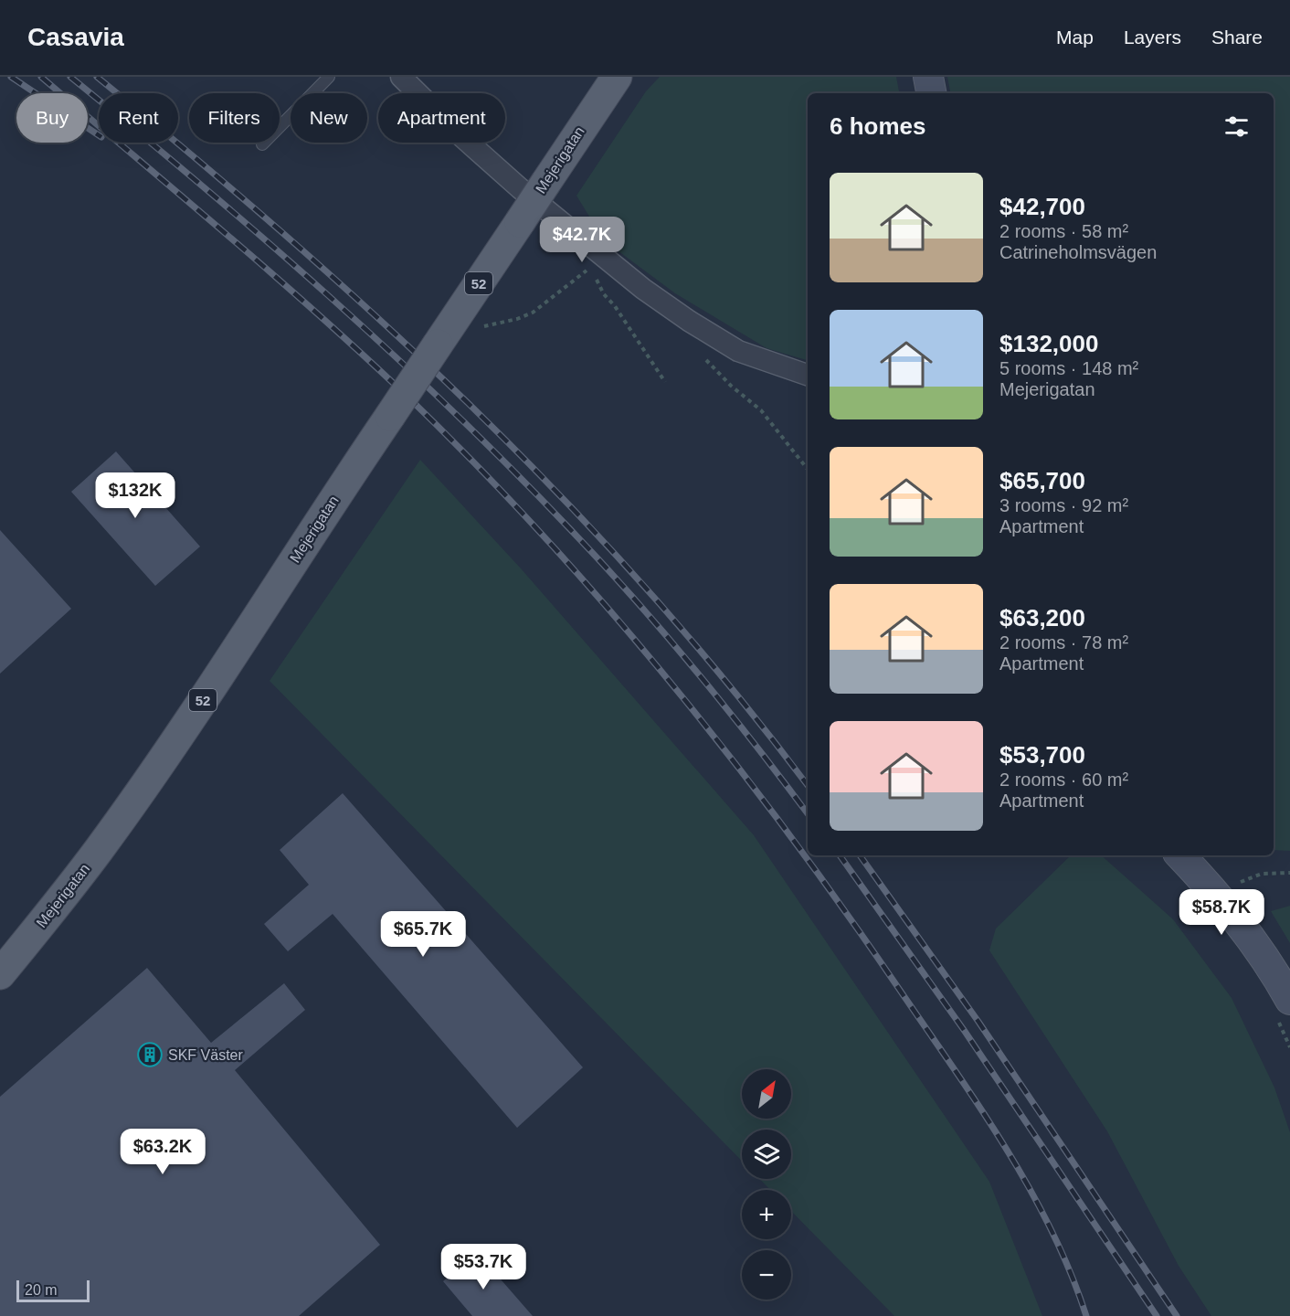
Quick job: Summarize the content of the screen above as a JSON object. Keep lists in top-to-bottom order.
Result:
{
  "streets": {
    "main road": ["Mejerigatan", "52"]
  },
  "places": {
    "building": ["SKF Väster"]
  },
  "scale_bar": "20 m",
  "north": "top right",
  "page": {
    "header": "Casavia",
    "nav": ["Map", "Layers", "Share"],
    "chip": [
      "Buy",
      "Rent",
      "Filters",
      "New",
      "Apartment"
    ],
    "heading": "6 homes",
    "list": [
      {
        "name": "$42,700",
        "note": "2 rooms · 58 m² · Catrineholmsvägen"
      },
      {
        "name": "$132,000",
        "note": "5 rooms · 148 m² · Mejerigatan"
      },
      {
        "name": "$65,700",
        "note": "3 rooms · 92 m² · Apartment"
      },
      {
        "name": "$63,200",
        "note": "2 rooms · 78 m² · Apartment"
      },
      {
        "name": "$53,700",
        "note": "2 rooms · 60 m² · Apartment"
      }
    ],
    "price": [
      "$42.7K",
      "$132K",
      "$58.7K",
      "$65.7K",
      "$63.2K",
      "$53.7K"
    ],
    "map_buttons": ["+", "−"],
    "scale": "20 m"
  }
}
